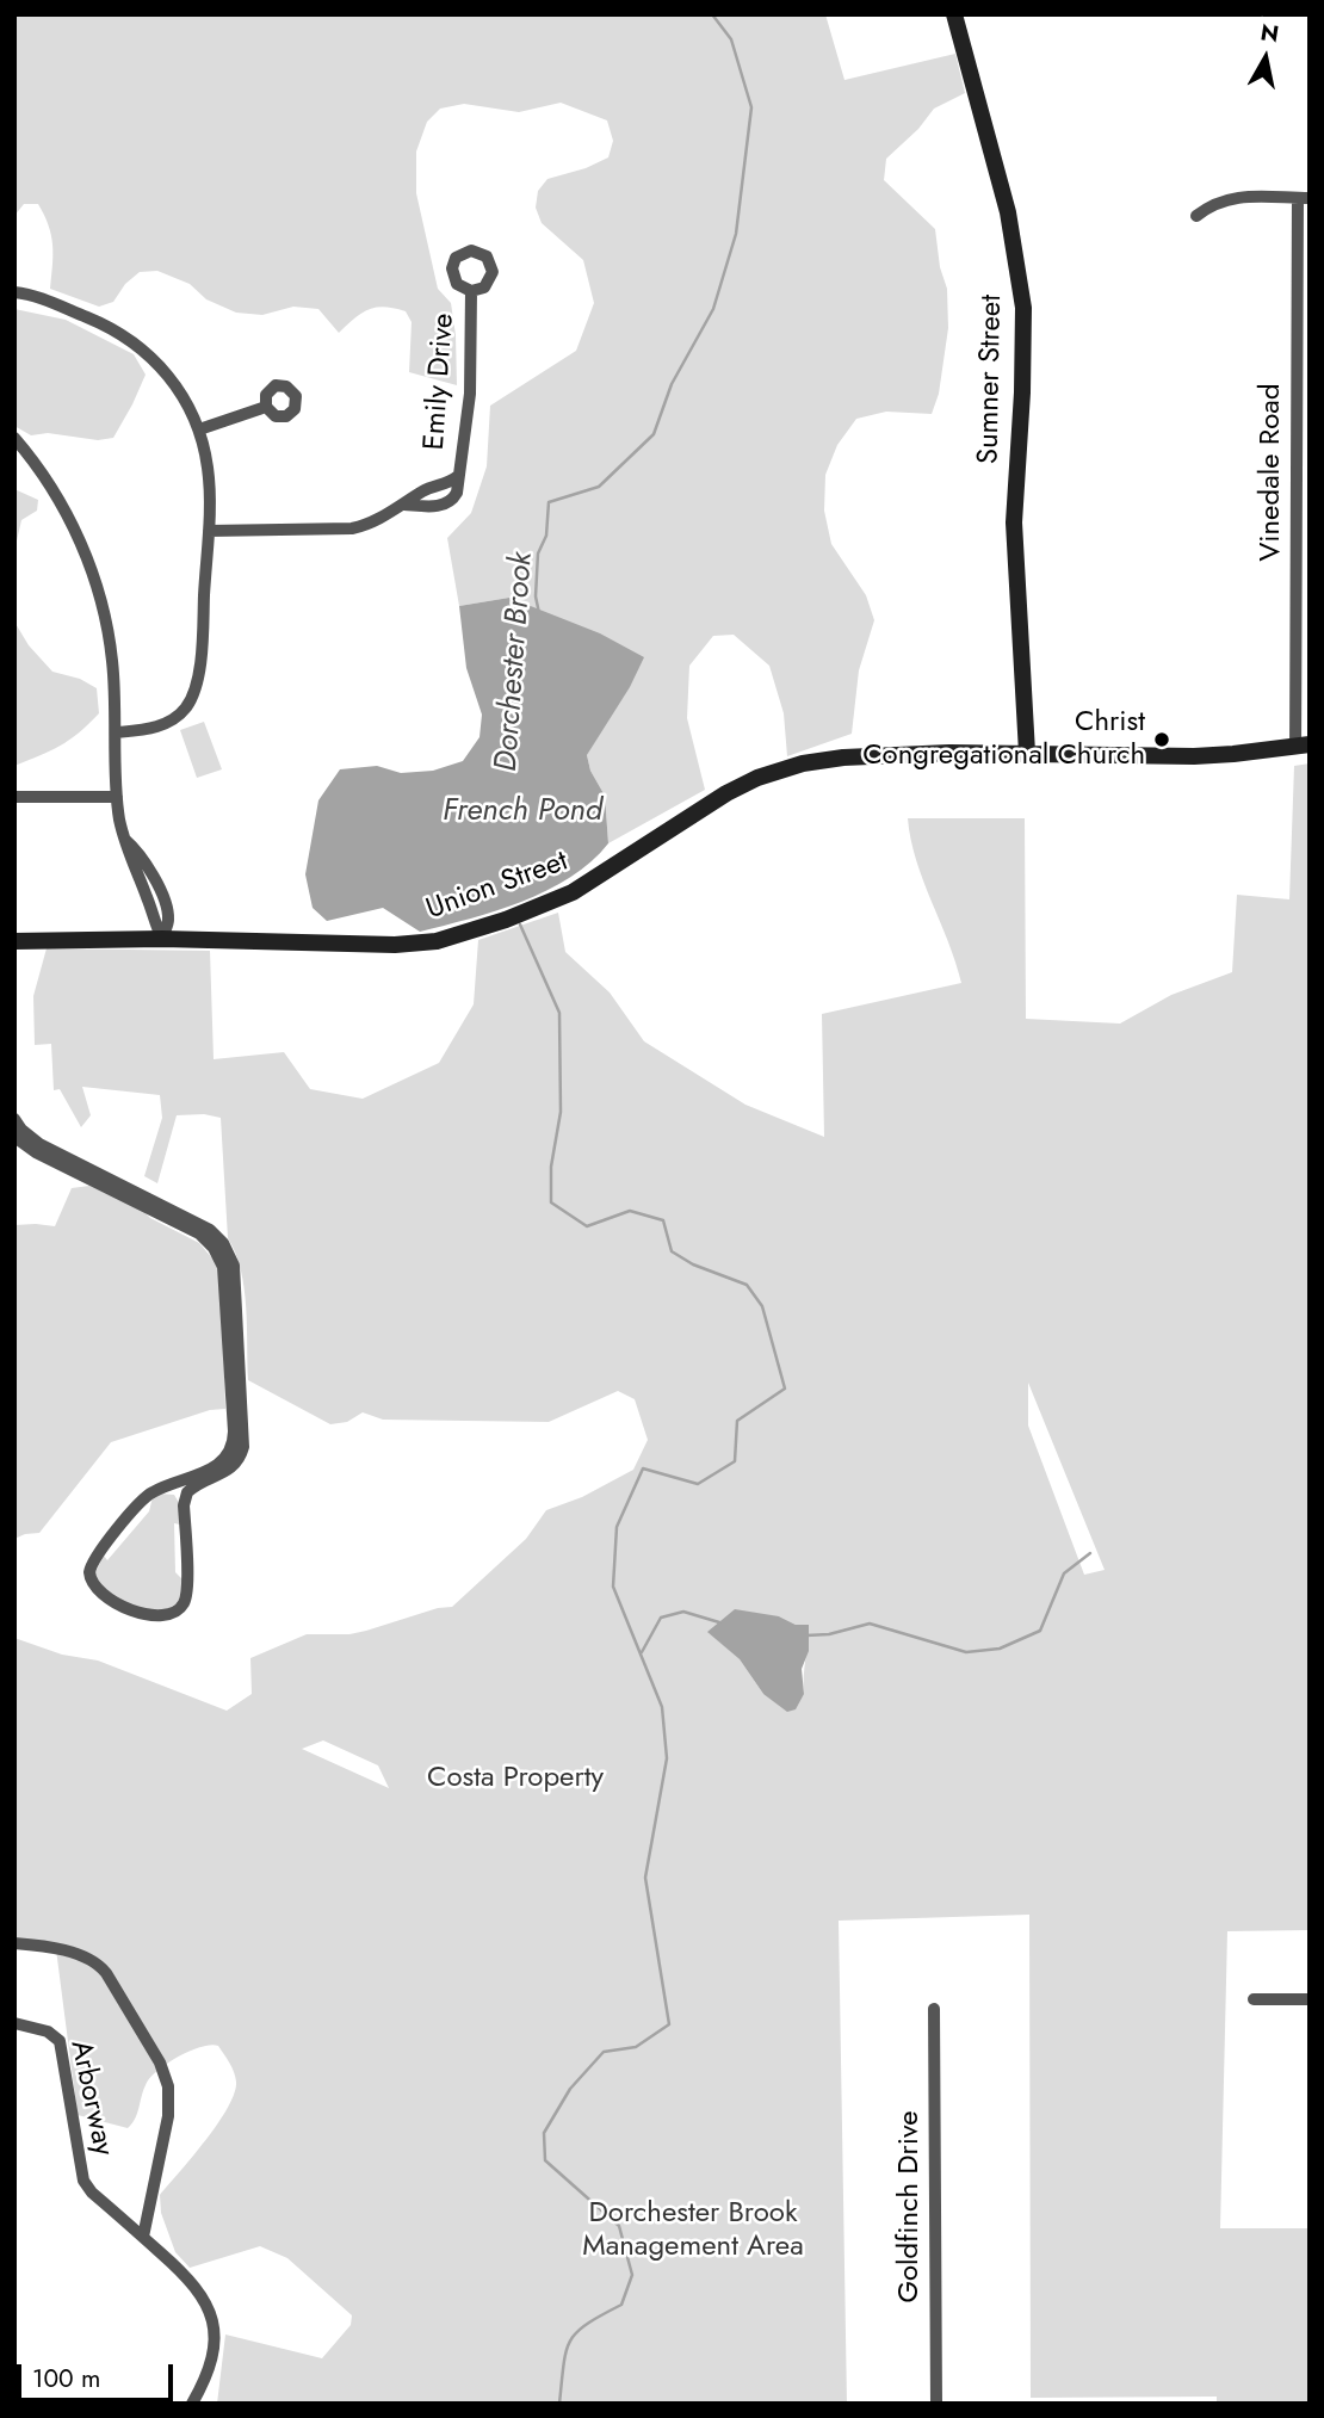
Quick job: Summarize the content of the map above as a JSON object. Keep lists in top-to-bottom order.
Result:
{
  "streets": {
    "main road": ["Sumner Street", "Union Street"],
    "street": [
      "Emily Drive",
      "Vinedale Road",
      "Arborway",
      "Goldfinch Drive"
    ]
  },
  "crossings": [
    ["Sumner Street", "Union Street"],
    ["Vinedale Road", "Union Street"]
  ],
  "water": ["Dorchester Brook", "French Pond"],
  "parks": ["Costa Property", "Dorchester Brook Management Area"],
  "places": ["Christ Congregational Church"],
  "scale_bar": "100 m",
  "north": "top"
}
